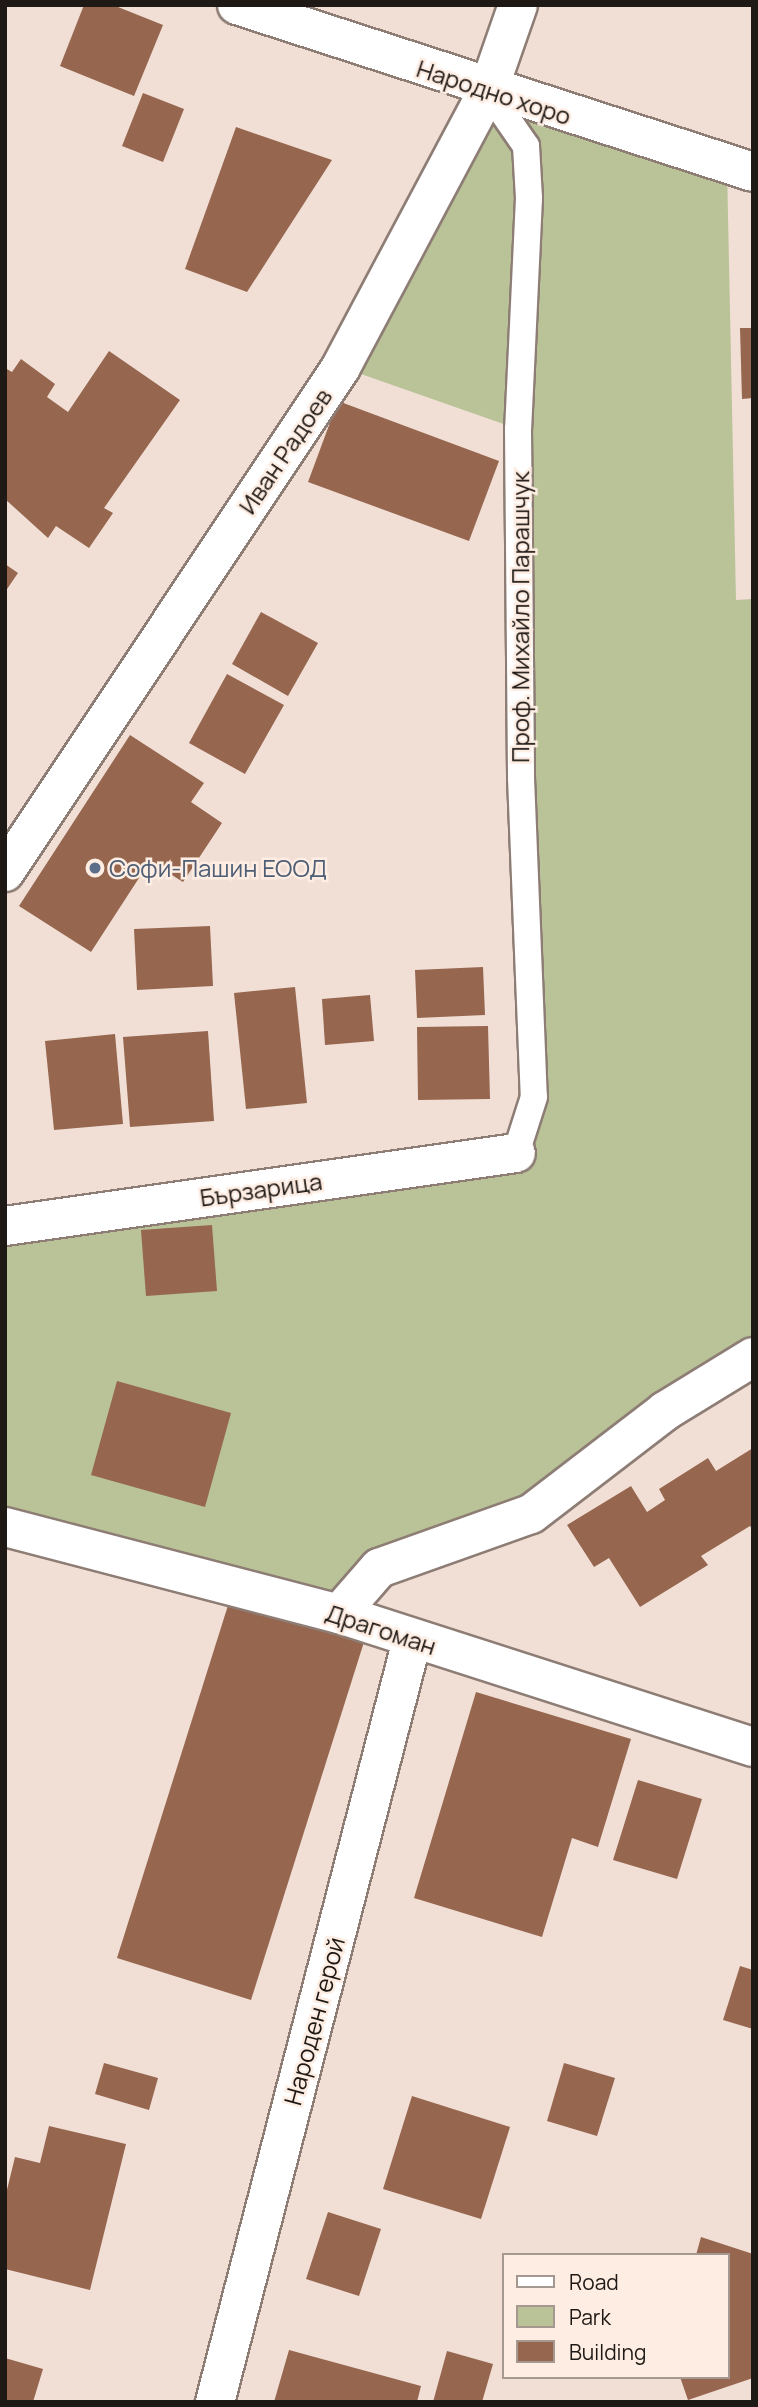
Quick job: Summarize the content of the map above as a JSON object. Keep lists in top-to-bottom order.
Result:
{
  "streets": {
    "street": [
      "Народно хоро",
      "Иван Радоев",
      "Бързарица",
      "Драгоман",
      "Народен герой"
    ],
    "lane": ["Проф. Михайло Парашчук"]
  },
  "crossings": [
    ["Народно хоро", "Иван Радоев"],
    ["Народно хоро", "Проф. Михайло Парашчук"],
    ["Иван Радоев", "Проф. Михайло Парашчук"],
    ["Проф. Михайло Парашчук", "Бързарица"],
    ["Драгоман", "Народен герой"]
  ],
  "places": ["Софи-Пашин ЕООД"],
  "legend": ["Road", "Park", "Building"]
}
